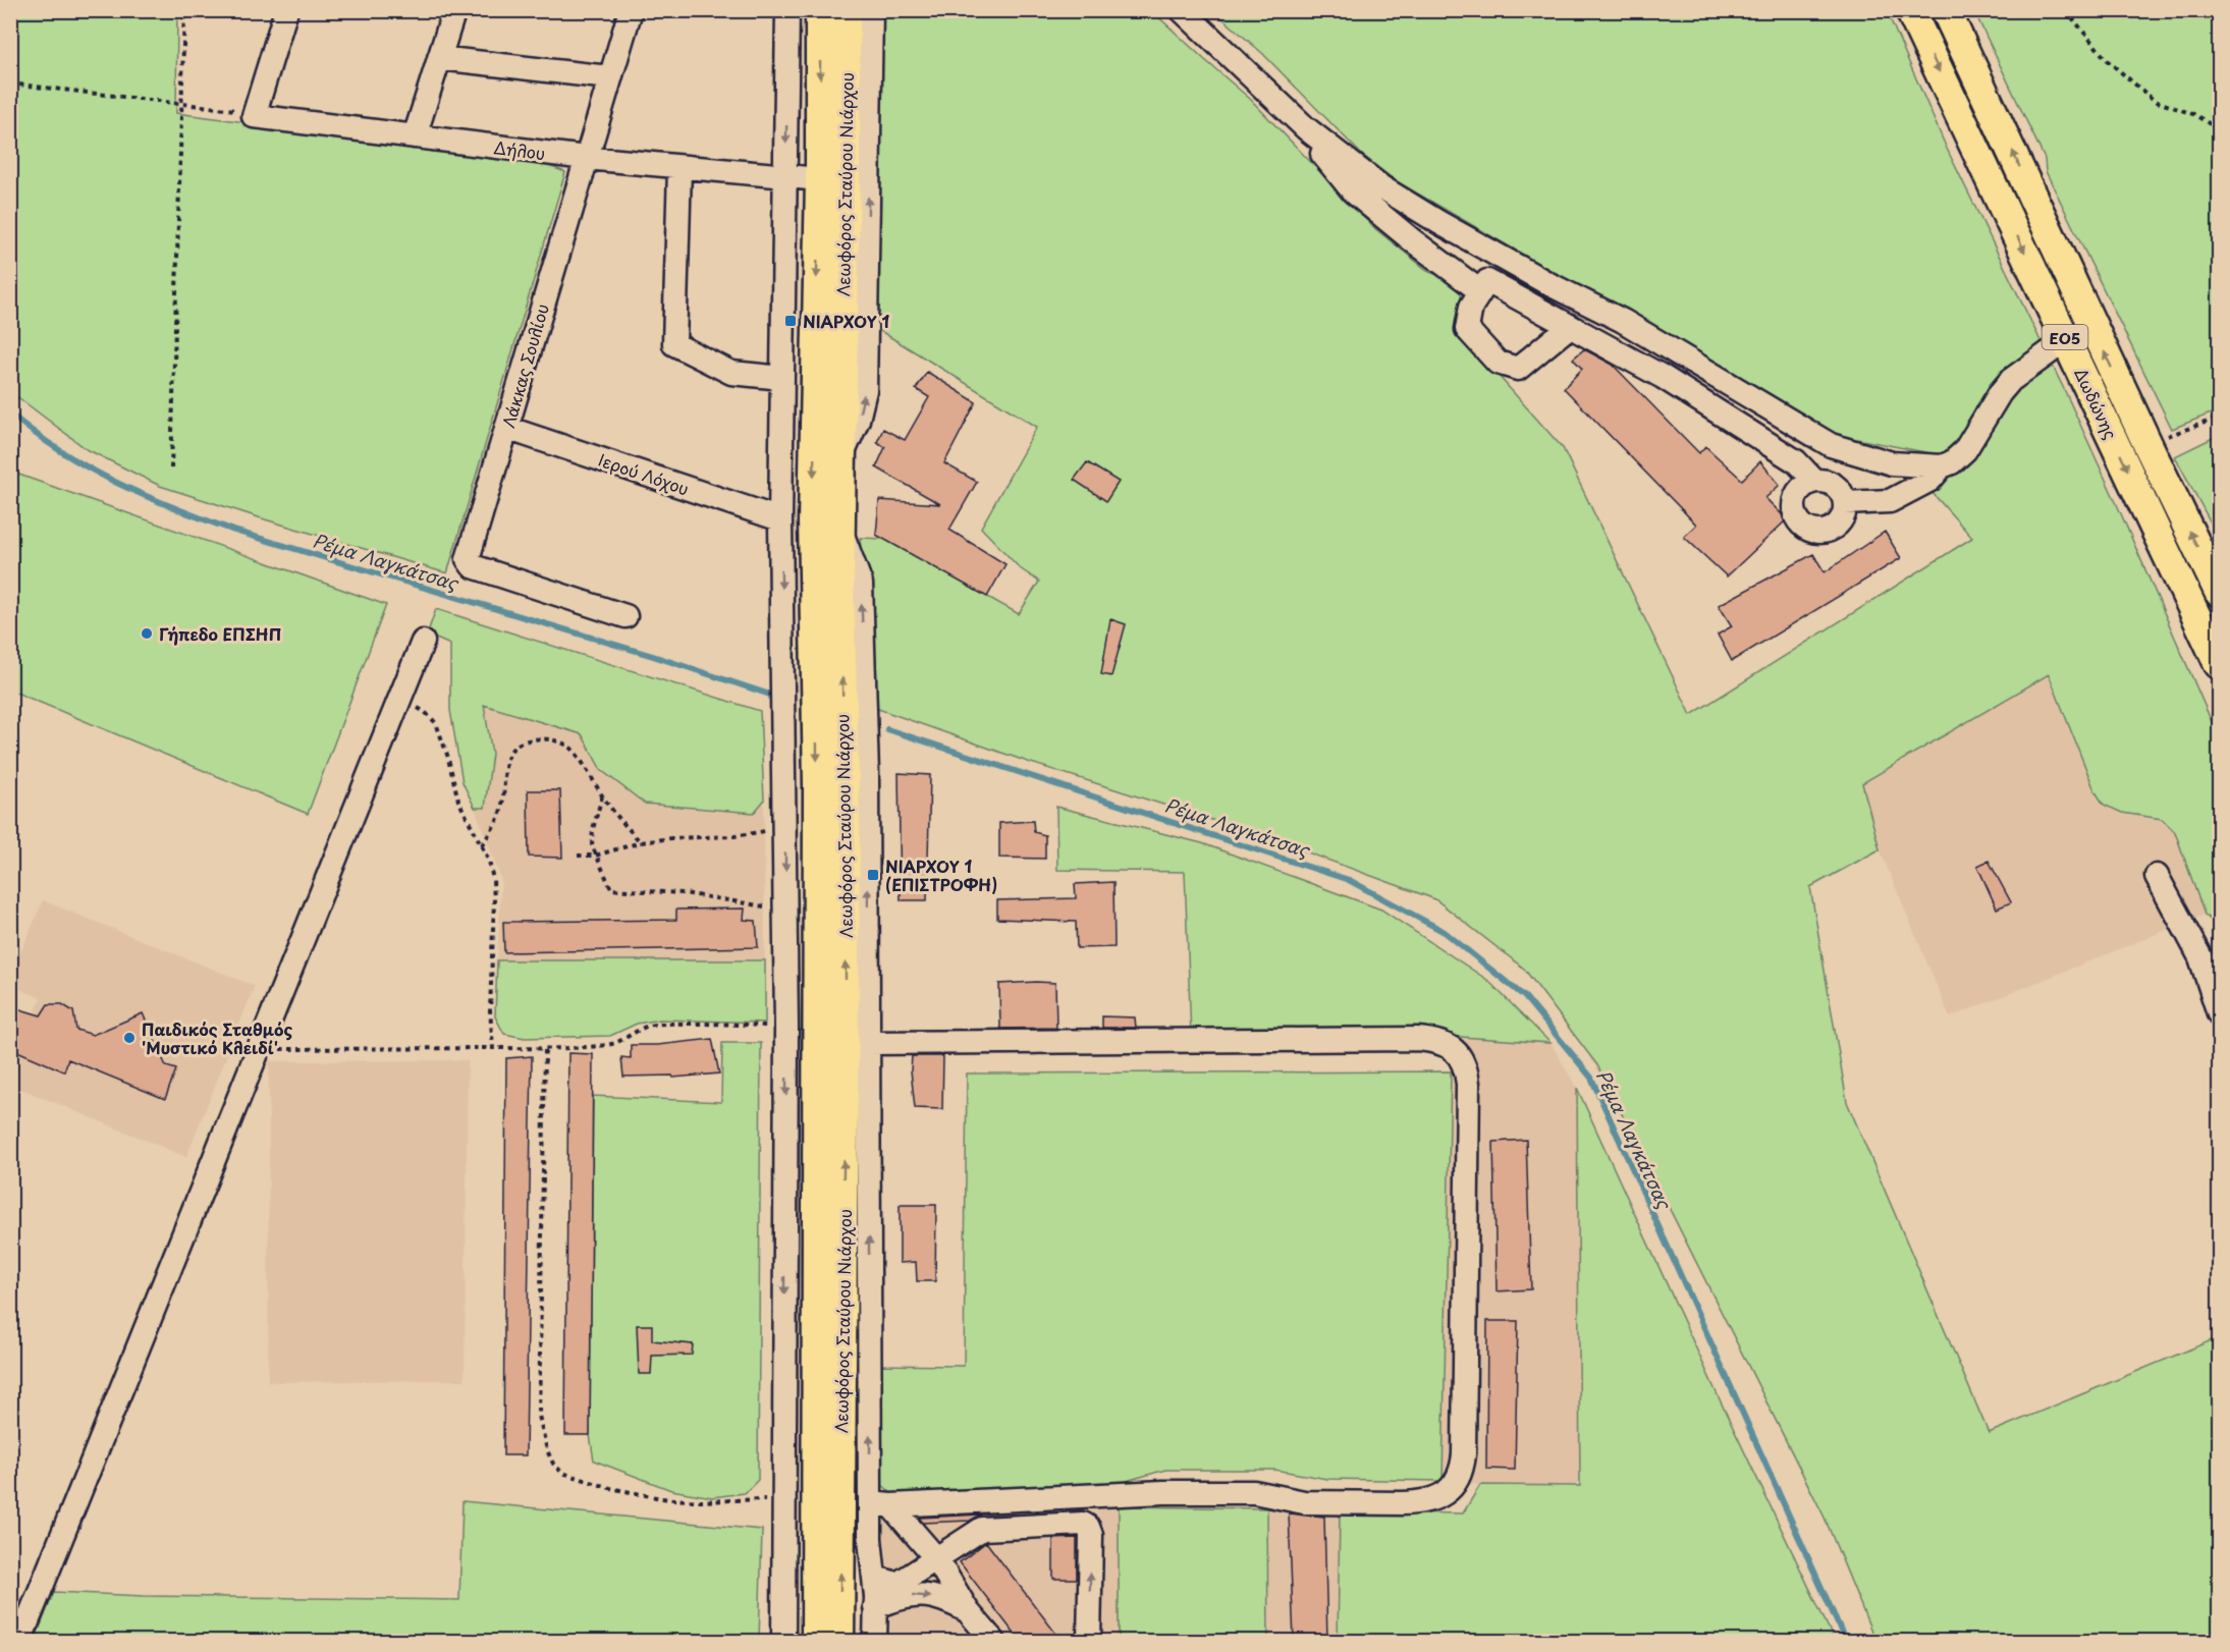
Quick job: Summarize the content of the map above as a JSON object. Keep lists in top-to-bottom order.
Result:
{
  "streets": {
    "main road": ["Λεωφόρος Σταύρου Νιάρχου", "ΕΟ5", "Δωδώνης"],
    "street": ["Δήλου", "Λάκκας Σουλίου", "Ιερού Λόχου"]
  },
  "crossings": [
    ["Δήλου", "Λεωφόρος Σταύρου Νιάρχου"],
    ["Δήλου", "Λάκκας Σουλίου"],
    ["Λάκκας Σουλίου", "Ιερού Λόχου"]
  ],
  "water": ["Ρέμα Λαγκάτσας"],
  "places": {
    "transit": ["ΝΙΑΡΧΟΥ 1", "ΝΙΑΡΧΟΥ 1 (ΕΠΙΣΤΡΟΦΗ)"],
    "other": ["Γήπεδο ΕΠΣΗΠ", "Παιδικός Σταθμός 'Μυστικό Κλειδί'"]
  }
}
